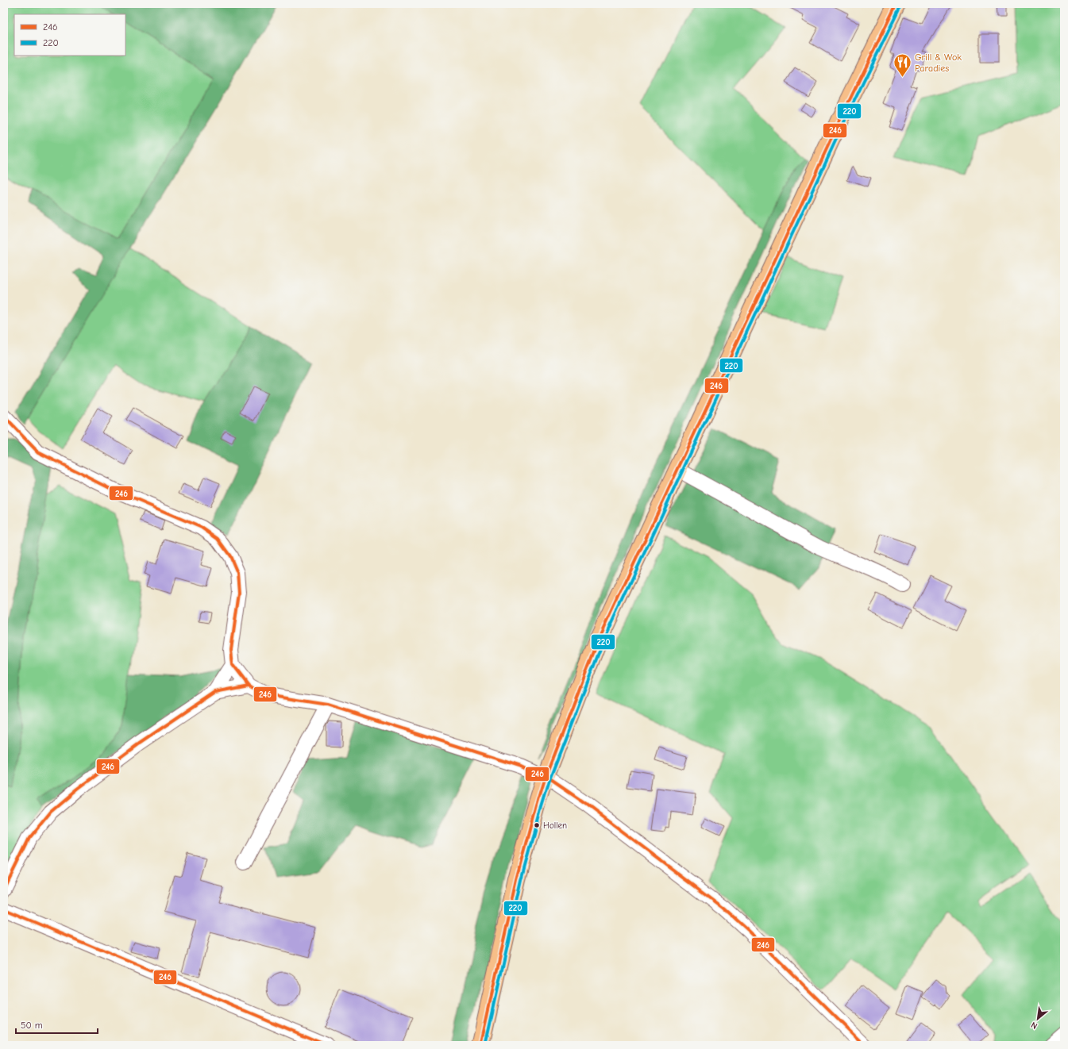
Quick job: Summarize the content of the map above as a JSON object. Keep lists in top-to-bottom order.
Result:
{
  "places": {
    "restaurant": ["Grill & Wok Paradies"],
    "other": ["Hollen"]
  },
  "lines": ["transit line 246", "transit line 220"],
  "legend": ["246", "220"],
  "scale_bar": "50 m",
  "north": "bottom left"
}
